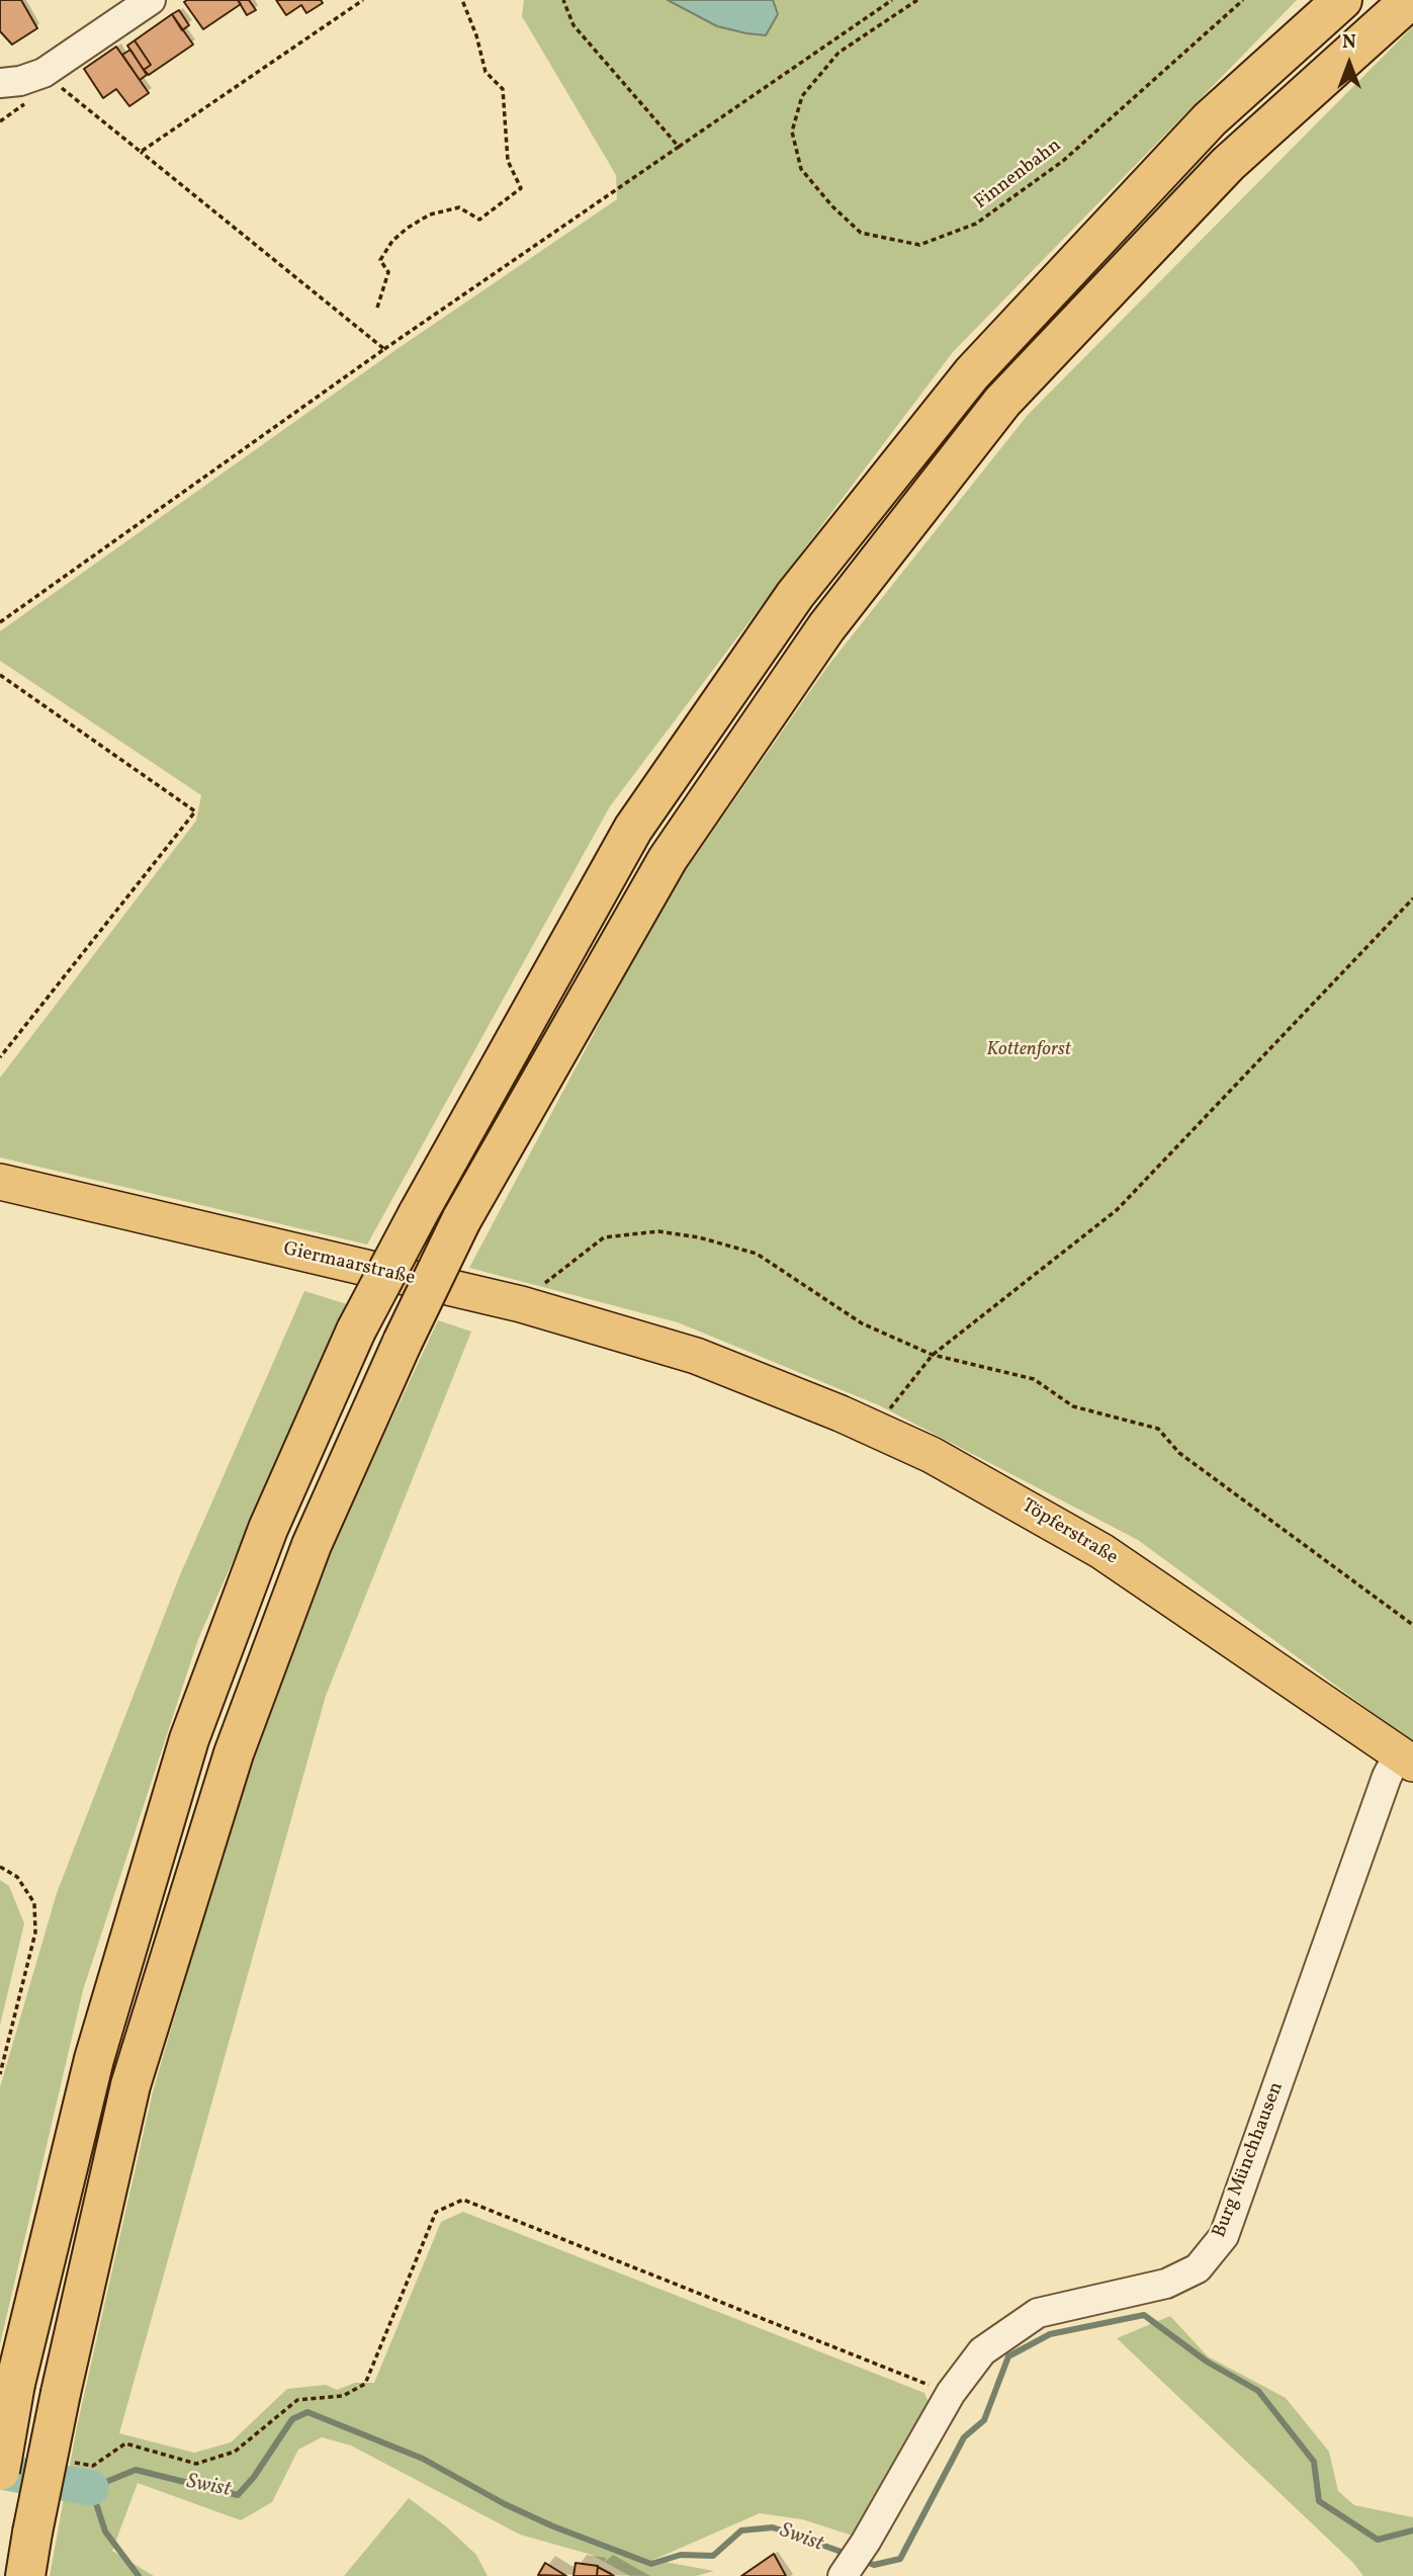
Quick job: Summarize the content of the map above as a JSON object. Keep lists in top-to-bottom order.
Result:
{
  "streets": {
    "main road": ["Giermaarstraße", "Töpferstraße"],
    "street": ["Burg Münchhausen"],
    "path": ["Finnenbahn"]
  },
  "crossings": [
    ["Giermaarstraße", "Töpferstraße"],
    ["Töpferstraße", "Burg Münchhausen"]
  ],
  "water": ["Swist"],
  "parks": ["Kottenforst"],
  "north": "top"
}
